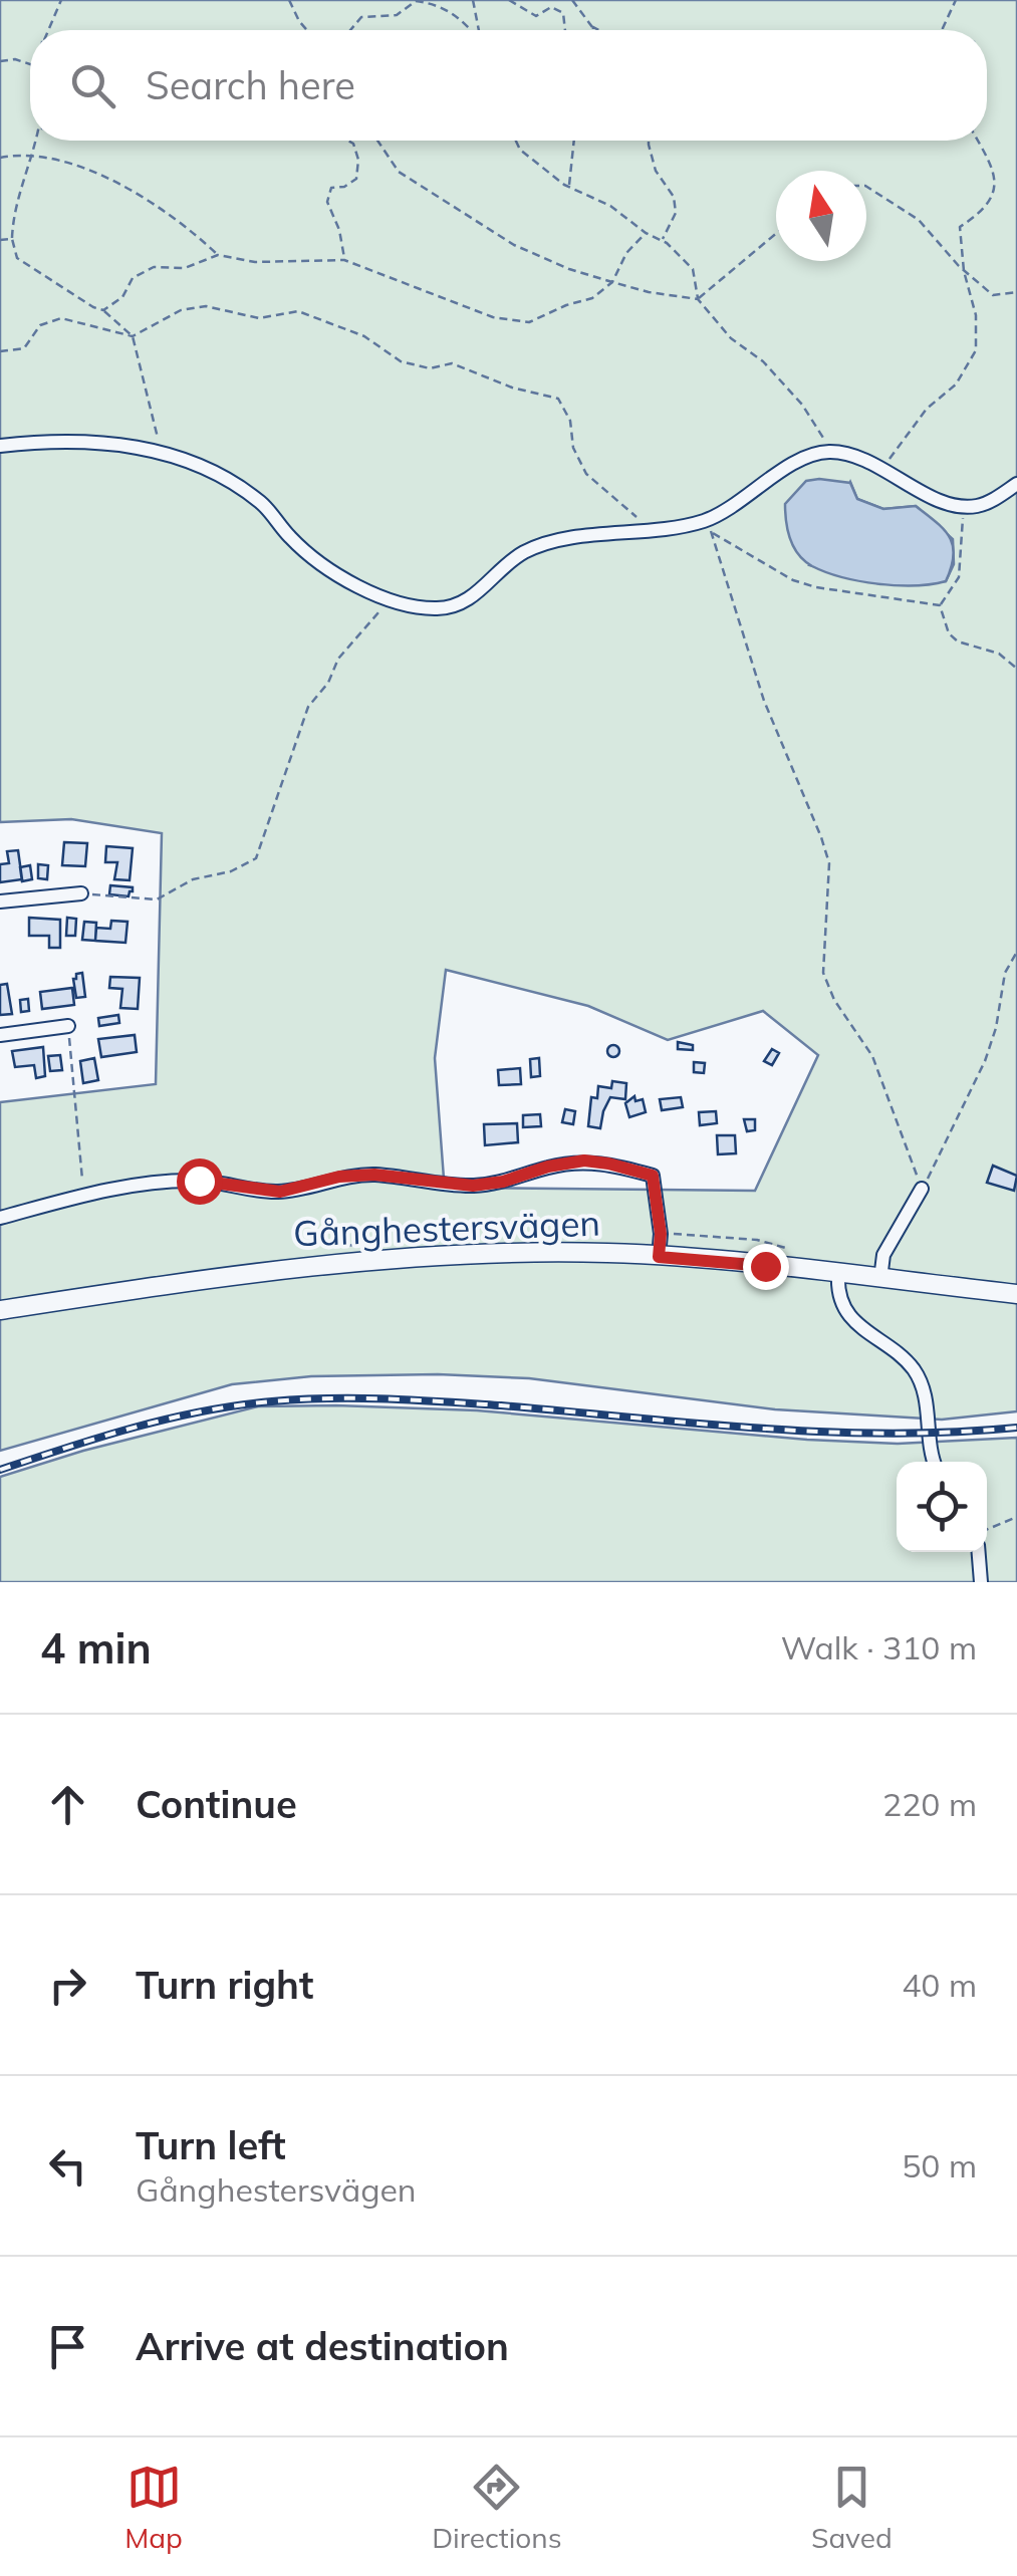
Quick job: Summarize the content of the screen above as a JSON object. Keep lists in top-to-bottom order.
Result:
{
  "streets": {
    "street": ["Gånghestersvägen"]
  },
  "north": "top",
  "page": {
    "search": "Search here",
    "heading": ["4 min", "Walk · 310 m"],
    "list": [
      ["Continue", "220 m"],
      ["Turn right", "40 m"],
      ["Turn left", "Gånghestersvägen", "50 m"],
      "Arrive at destination"
    ],
    "nav": ["Map", "Directions", "Saved"]
  }
}
